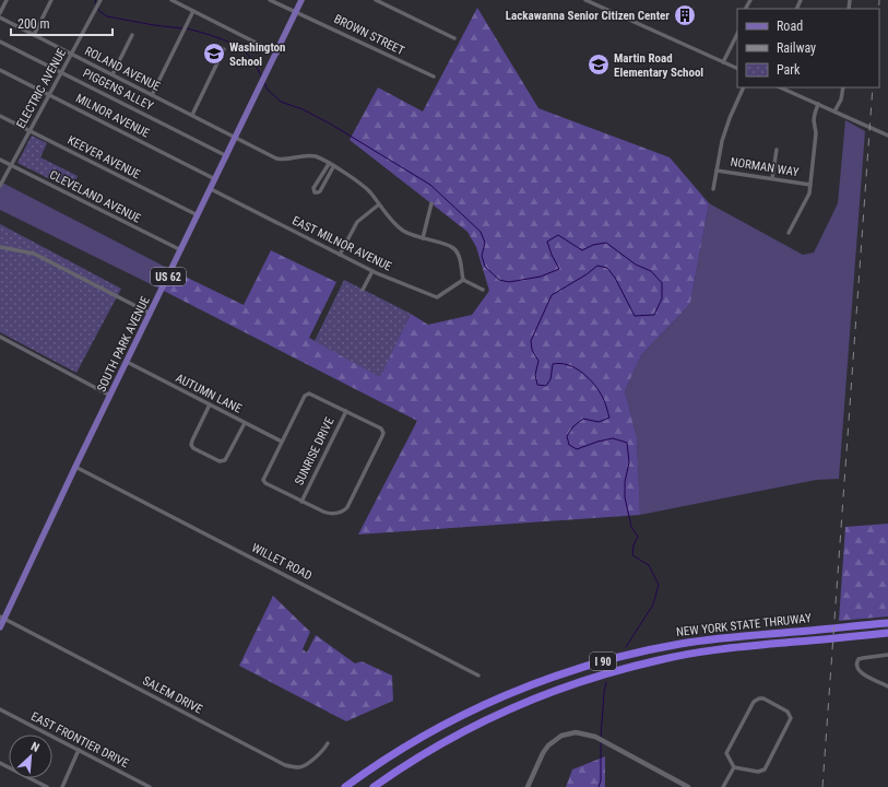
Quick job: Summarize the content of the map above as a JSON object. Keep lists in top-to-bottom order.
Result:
{
  "streets": {
    "highway": ["NEW YORK STATE THRUWAY", "I 90"],
    "main road": ["US 62", "SOUTH PARK AVENUE"],
    "street": [
      "BROWN STREET",
      "ROLAND AVENUE",
      "ELECTRIC AVENUE",
      "PIGGENS ALLEY",
      "MILNOR AVENUE",
      "KEEVER AVENUE",
      "NORMAN WAY",
      "CLEVELAND AVENUE",
      "EAST MILNOR AVENUE",
      "AUTUMN LANE",
      "SUNRISE DRIVE",
      "WILLET ROAD",
      "SALEM DRIVE",
      "EAST FRONTIER DRIVE"
    ]
  },
  "crossings": [
    ["BROWN STREET", "SOUTH PARK AVENUE"],
    ["ROLAND AVENUE", "ELECTRIC AVENUE"],
    ["ROLAND AVENUE", "EAST MILNOR AVENUE"],
    ["ROLAND AVENUE", "SOUTH PARK AVENUE"],
    ["ELECTRIC AVENUE", "PIGGENS ALLEY"],
    ["ELECTRIC AVENUE", "MILNOR AVENUE"],
    ["ELECTRIC AVENUE", "KEEVER AVENUE"],
    ["ELECTRIC AVENUE", "CLEVELAND AVENUE"],
    ["PIGGENS ALLEY", "SOUTH PARK AVENUE"],
    ["MILNOR AVENUE", "SOUTH PARK AVENUE"],
    ["KEEVER AVENUE", "SOUTH PARK AVENUE"],
    ["CLEVELAND AVENUE", "SOUTH PARK AVENUE"],
    ["EAST MILNOR AVENUE", "SOUTH PARK AVENUE"],
    ["SOUTH PARK AVENUE", "AUTUMN LANE"],
    ["SOUTH PARK AVENUE", "WILLET ROAD"],
    ["SOUTH PARK AVENUE", "SALEM DRIVE"]
  ],
  "places": {
    "building": ["Lackawanna Senior Citizen Center"],
    "school or university": ["Washington School", "Martin Road Elementary School"]
  },
  "legend": ["Road", "Railway", "Park"],
  "scale_bar": "200 m",
  "north": "top right"
}
